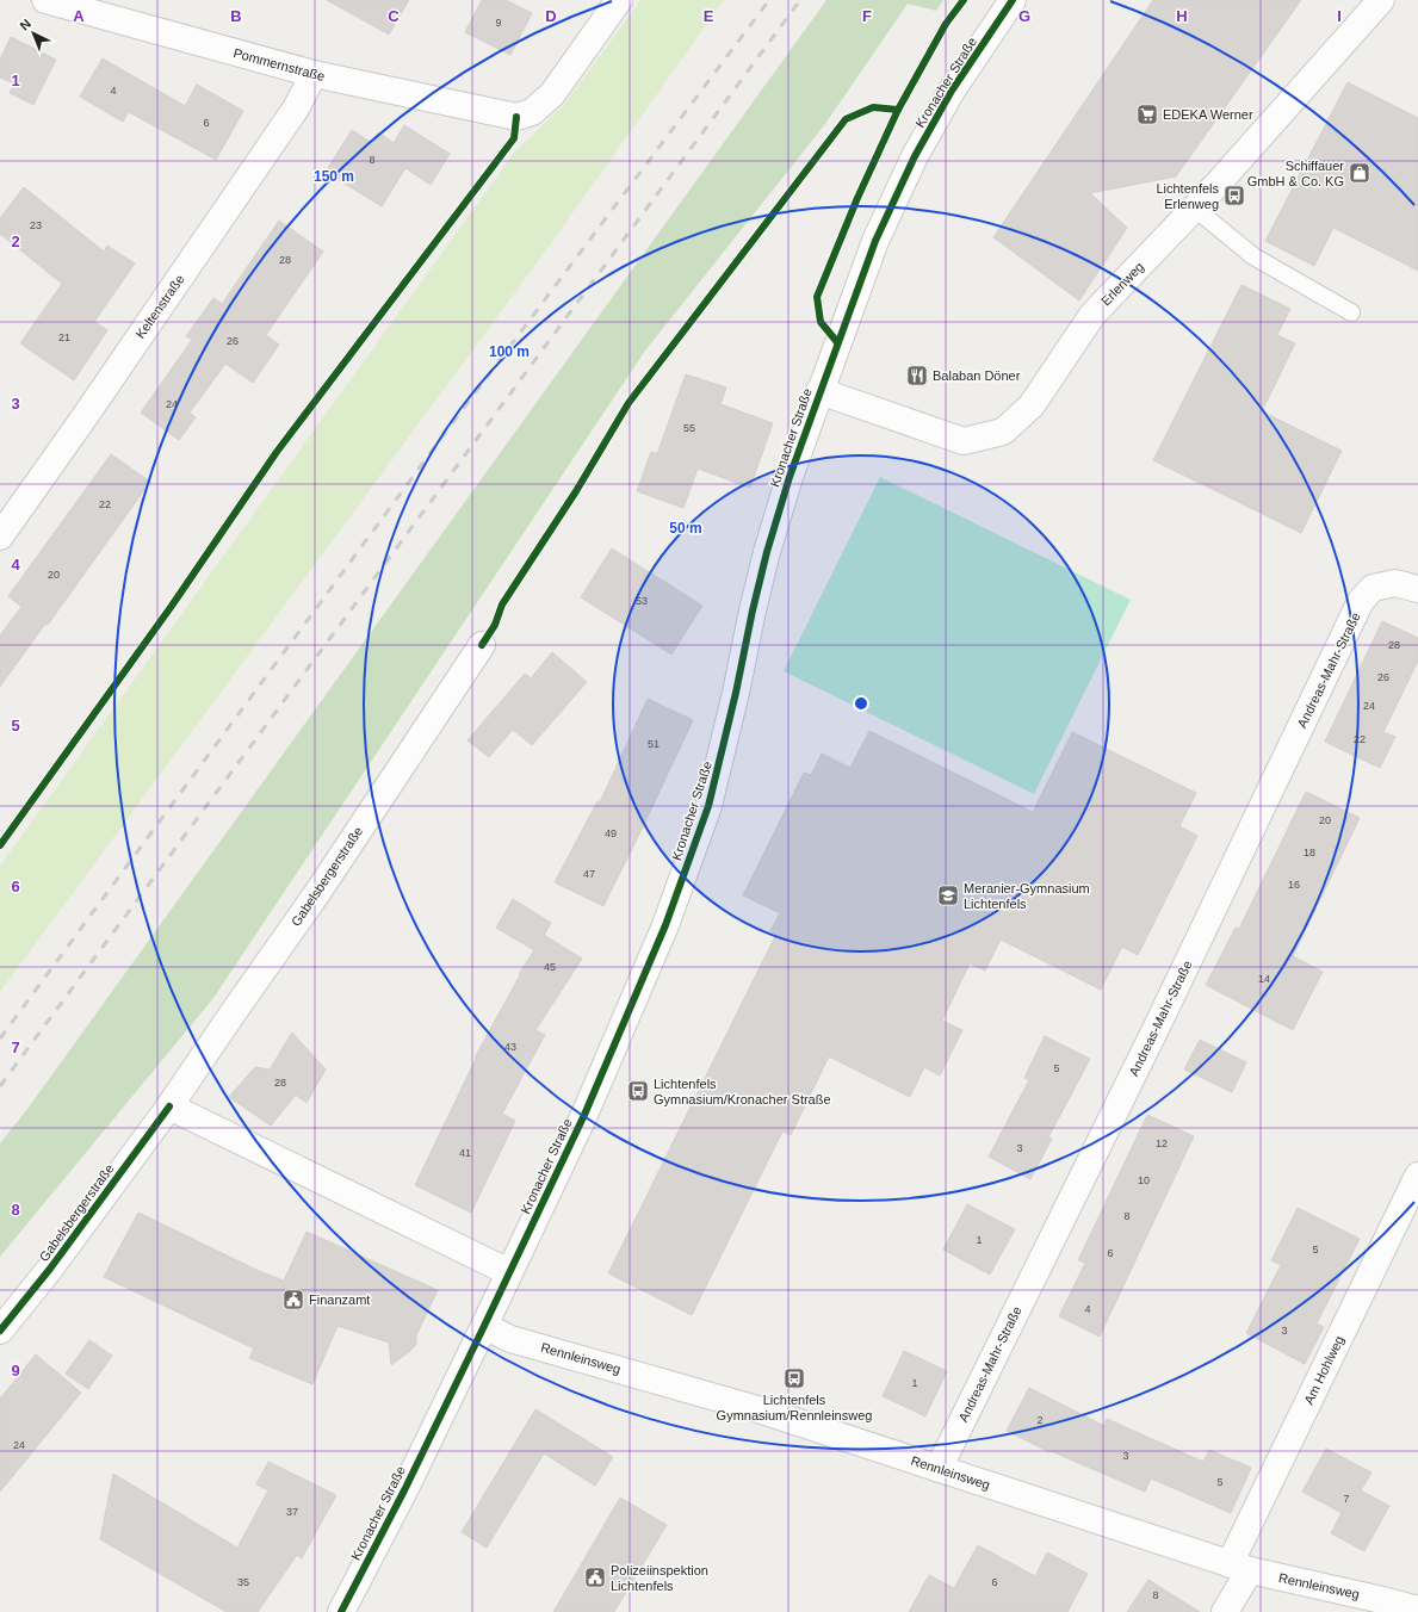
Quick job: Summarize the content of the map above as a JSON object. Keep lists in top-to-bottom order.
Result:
{
  "streets": {
    "street": [
      "Pommernstraße",
      "Kronacher Straße",
      "Erlenweg",
      "Keltenstraße",
      "Andreas-Mahr-Straße",
      "Gabelsbergerstraße",
      "Rennleinsweg",
      "Am Hohlweg"
    ]
  },
  "crossings": [
    ["Pommernstraße", "Keltenstraße"],
    ["Kronacher Straße", "Erlenweg"],
    ["Kronacher Straße", "Rennleinsweg"],
    ["Andreas-Mahr-Straße", "Rennleinsweg"],
    ["Rennleinsweg", "Am Hohlweg"]
  ],
  "places": {
    "supermarket": ["EDEKA Werner"],
    "shop": ["Schiffauer GmbH & Co. KG"],
    "bus stop": ["Lichtenfels Erlenweg", "Lichtenfels Gymnasium/Kronacher Straße", "Lichtenfels Gymnasium/Rennleinsweg"],
    "restaurant": ["Balaban Döner"],
    "school or university": ["Meranier-Gymnasium Lichtenfels"],
    "public building": ["Finanzamt", "Polizeiinspektion Lichtenfels"]
  },
  "house_numbers": [
    "9",
    "4",
    "6",
    "8",
    "23",
    "28",
    "21",
    "26",
    "24",
    "55",
    "22",
    "20",
    "53",
    "28",
    "26",
    "24",
    "22",
    "51",
    "20",
    "49",
    "18",
    "47",
    "16",
    "45",
    "14",
    "43",
    "5",
    "28",
    "12",
    "3",
    "41",
    "10",
    "8",
    "1",
    "5",
    "6",
    "4",
    "3",
    "1",
    "2",
    "24",
    "3",
    "5",
    "7",
    "37",
    "35",
    "6",
    "8"
  ],
  "north": "top left",
  "grid": {
    "columns": [
      "A",
      "B",
      "C",
      "D",
      "E",
      "F",
      "G",
      "H",
      "I"
    ],
    "rows": [
      "1",
      "2",
      "3",
      "4",
      "5",
      "6",
      "7",
      "8",
      "9"
    ]
  },
  "rings": ["150 m", "100 m", "50 m"]
}
